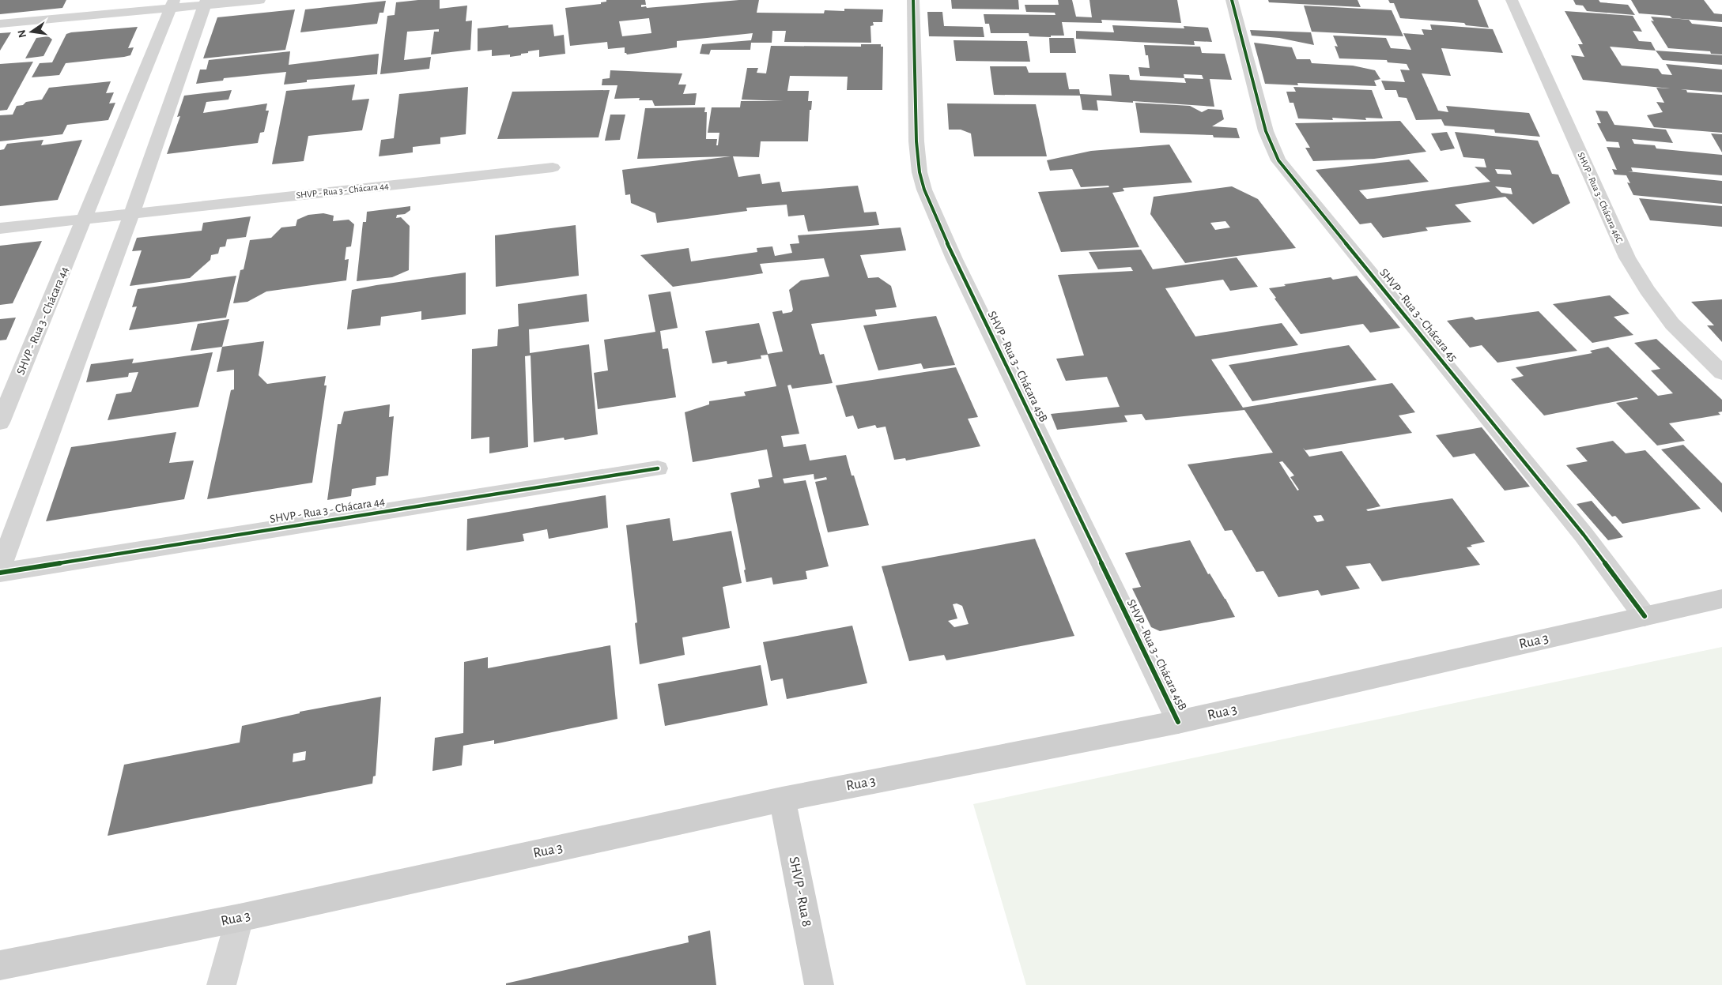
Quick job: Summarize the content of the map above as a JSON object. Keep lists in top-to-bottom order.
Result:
{
  "streets": {
    "main road": ["Rua 3", "SHVP - Rua 8"],
    "street": [
      "SHVP - Rua 3 - Chácara 44",
      "SHVP - Rua 3 - Chácara 46C",
      "SHVP - Rua 3 - Chácara 45",
      "SHVP - Rua 3 - Chácara 45B"
    ]
  },
  "crossings": [
    ["SHVP - Rua 3 - Chácara 45", "Rua 3"],
    ["SHVP - Rua 3 - Chácara 45B", "Rua 3"],
    ["Rua 3", "SHVP - Rua 8"]
  ],
  "north": "left"
}
